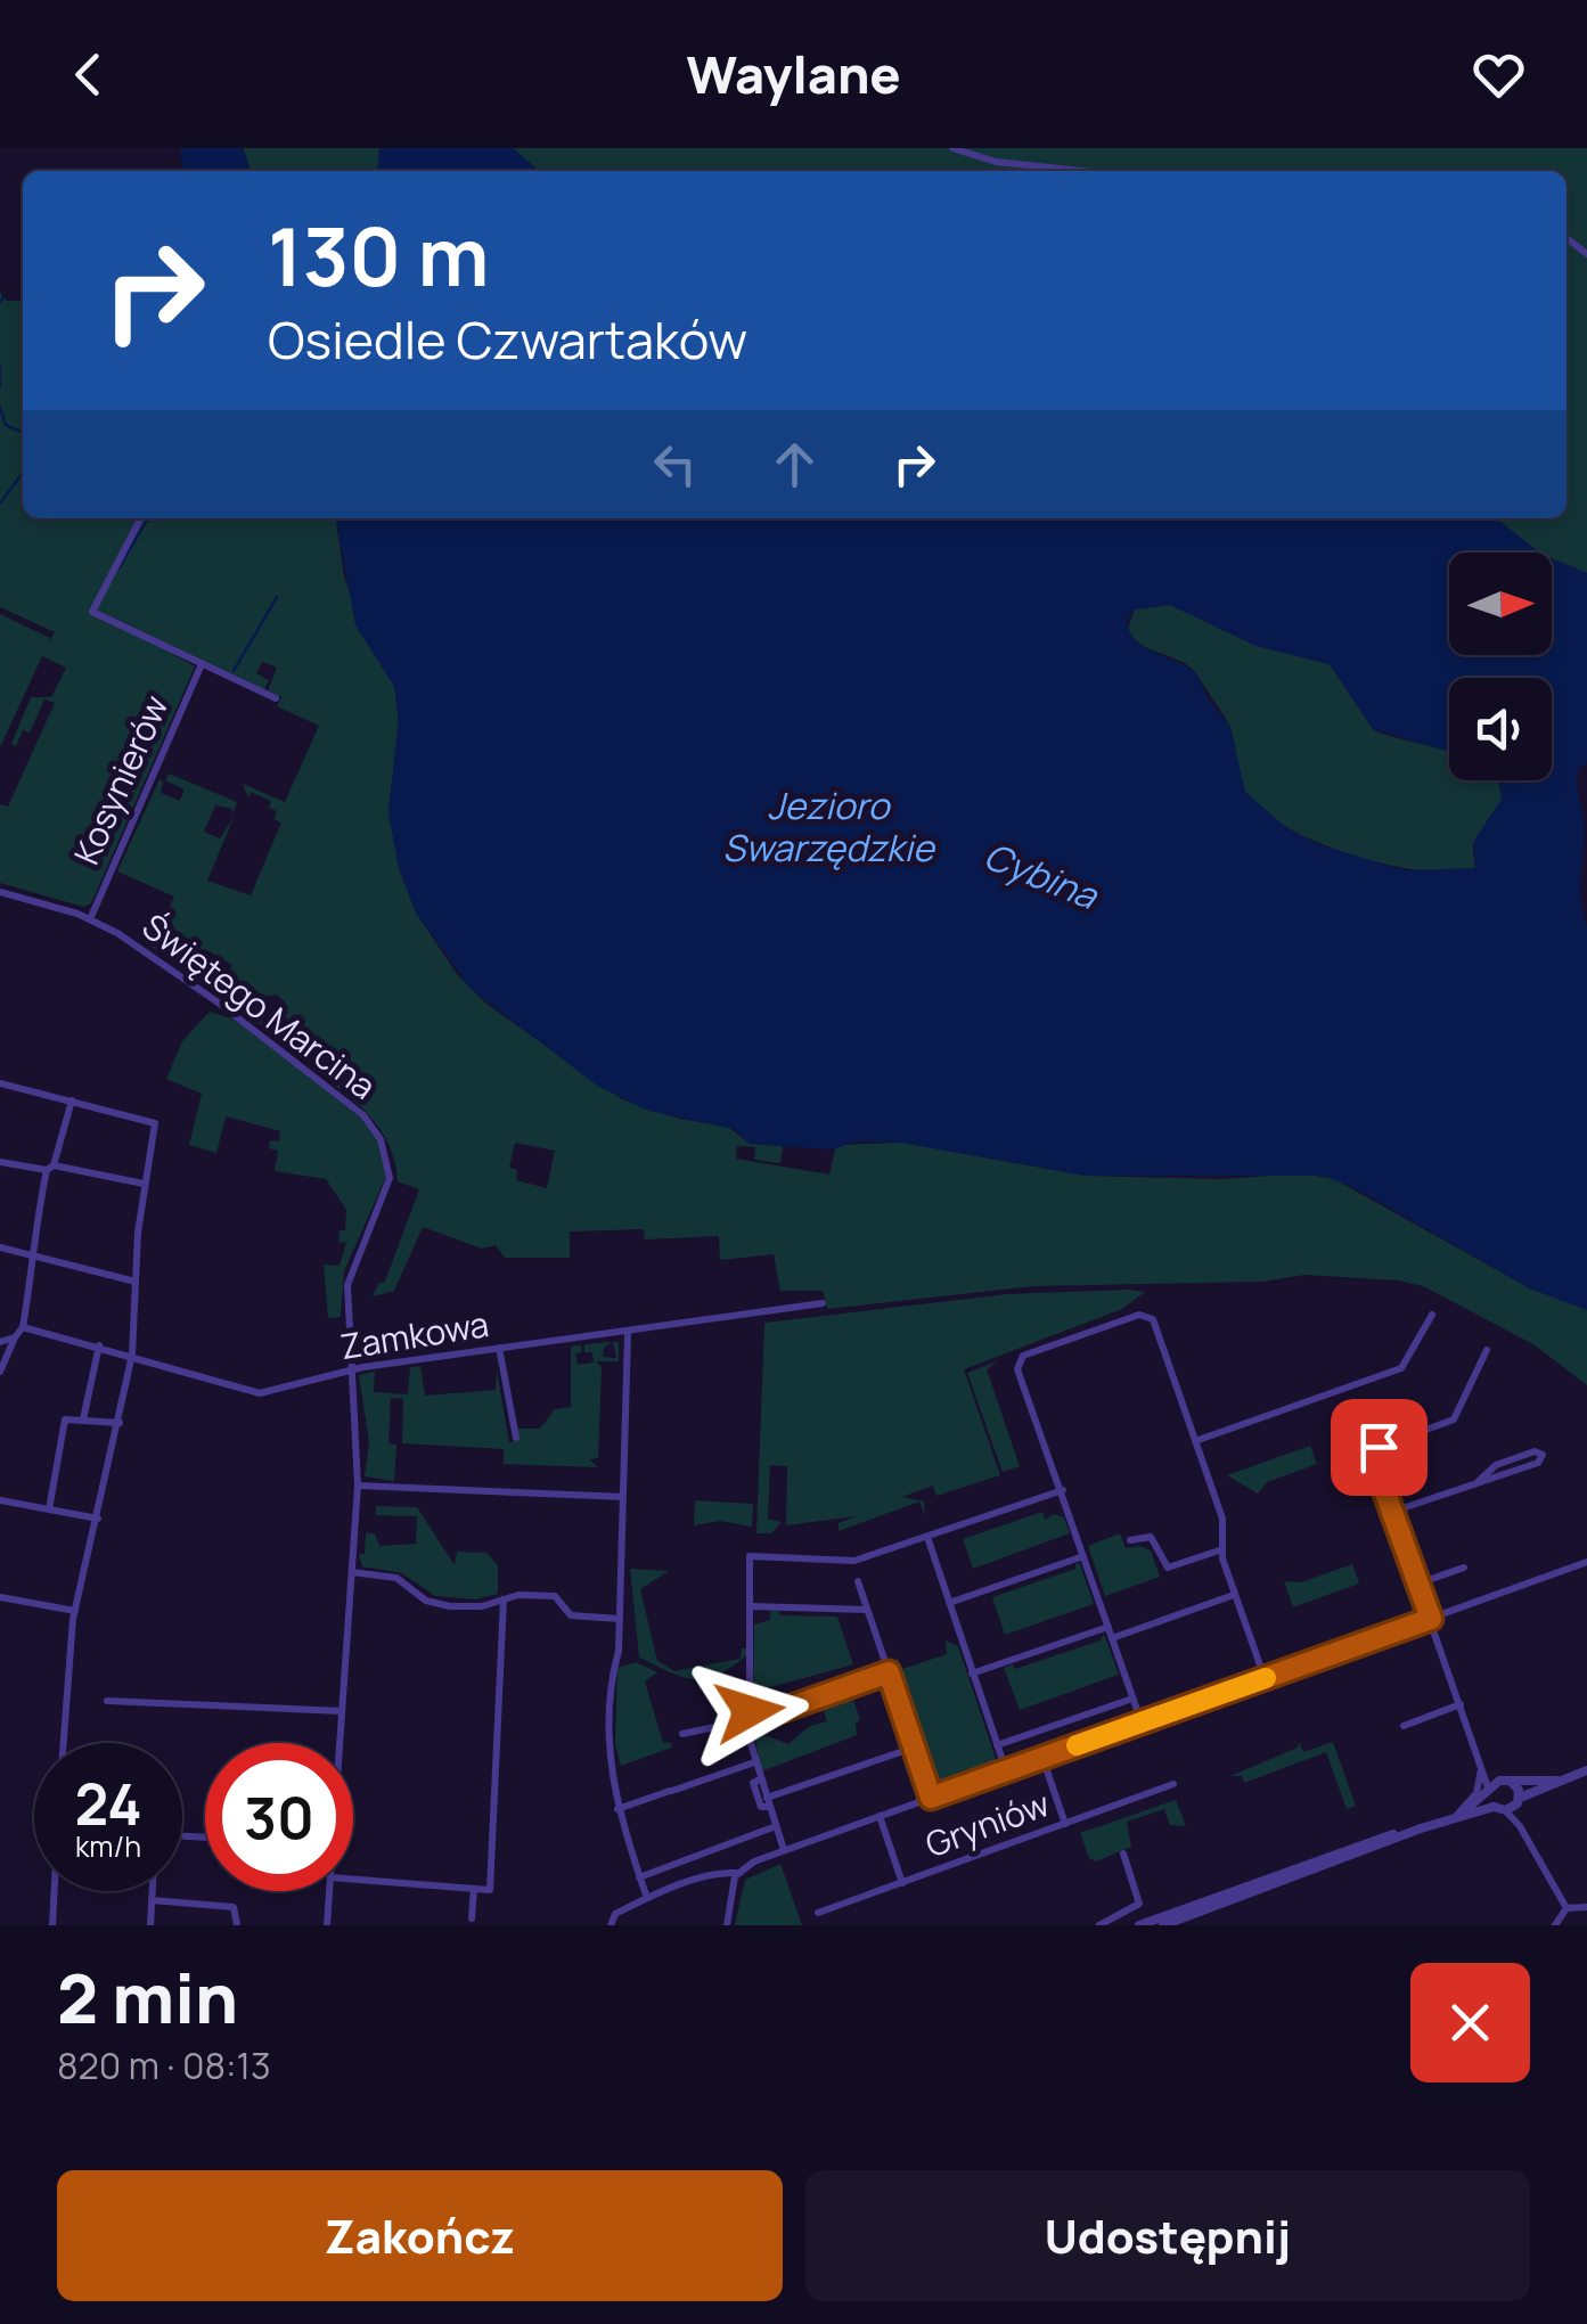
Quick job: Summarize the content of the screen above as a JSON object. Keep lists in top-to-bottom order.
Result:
{
  "streets": {
    "street": [
      "Kosynierów",
      "Świętego Marcina",
      "Zamkowa",
      "Gryniów"
    ]
  },
  "crossings": [
    ["Kosynierów", "Świętego Marcina"],
    ["Świętego Marcina", "Zamkowa"]
  ],
  "water": ["Jezioro Swarzędzkie", "Cybina"],
  "north": "right",
  "page": {
    "header": "Waylane",
    "turn": ["130 m", "Osiedle Czwartaków"],
    "speed": "24 km/h",
    "limit": "30",
    "heading": ["2 min", "820 m · 08:13"],
    "buttons": ["Zakończ", "Udostępnij"]
  }
}
